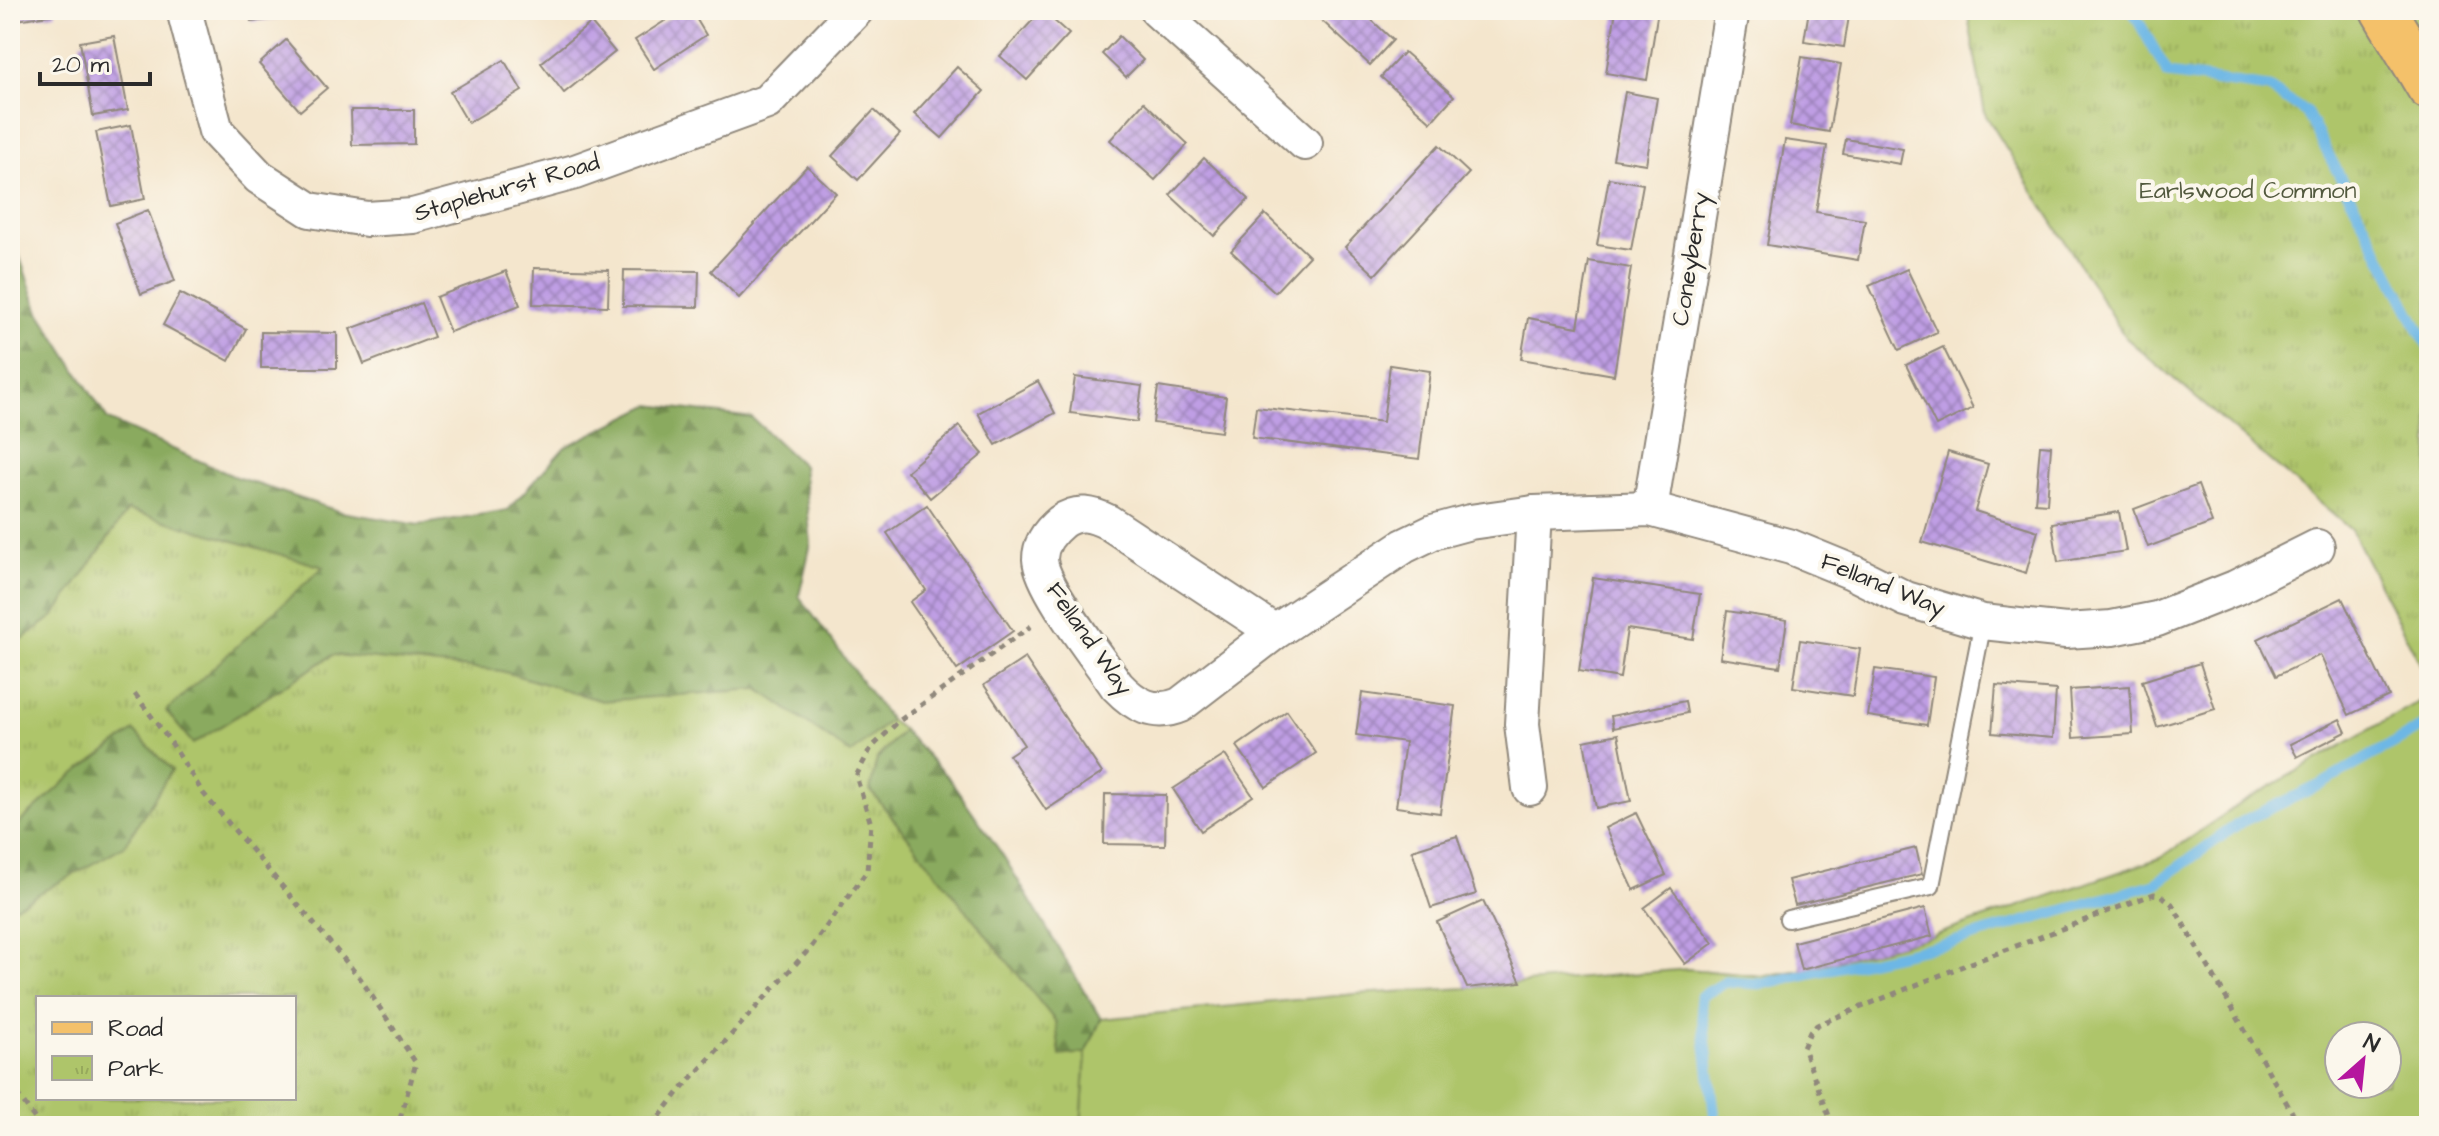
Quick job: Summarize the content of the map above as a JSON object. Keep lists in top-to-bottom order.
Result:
{
  "streets": {
    "street": ["Staplehurst Road", "Coneyberry", "Felland Way"]
  },
  "crossings": [
    ["Coneyberry", "Felland Way"]
  ],
  "parks": ["Earlswood Common"],
  "legend": ["Road", "Park"],
  "scale_bar": "20 m",
  "north": "top right"
}
